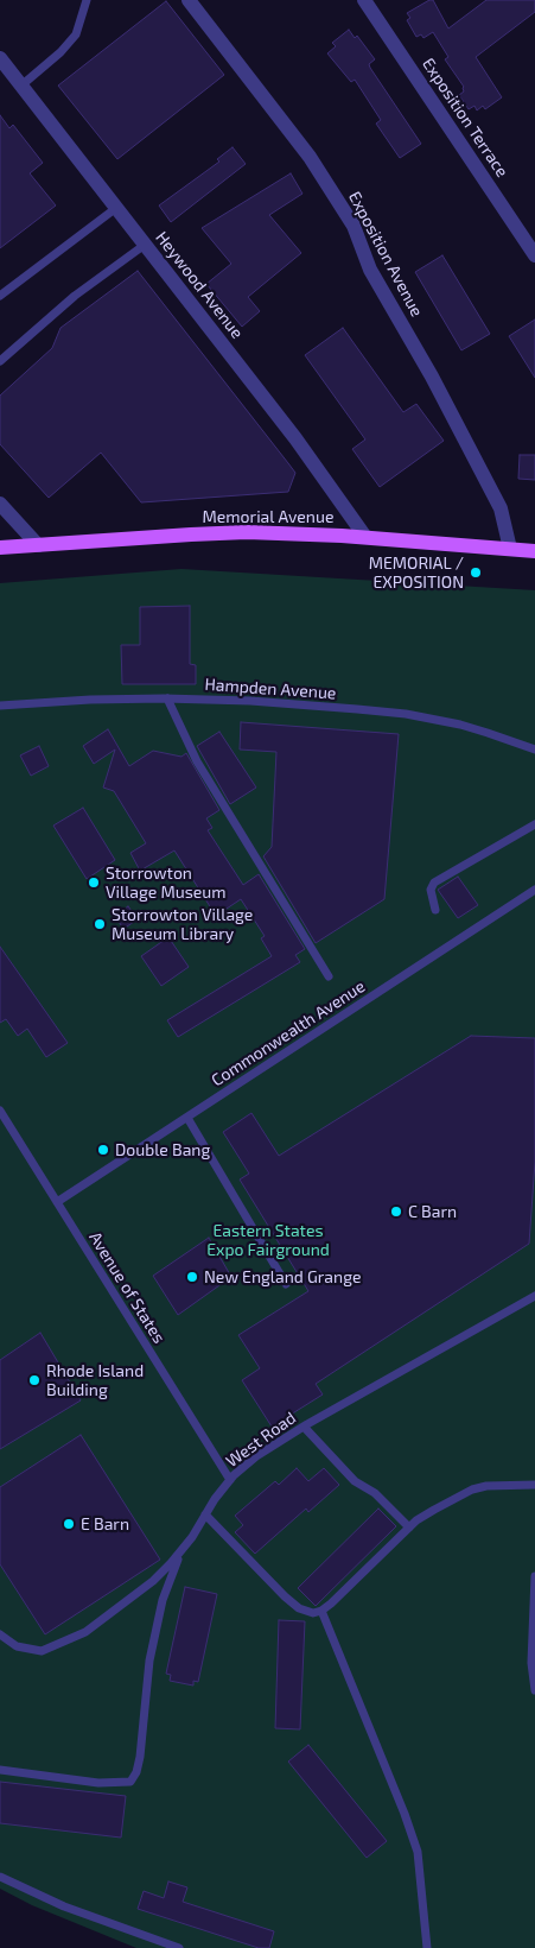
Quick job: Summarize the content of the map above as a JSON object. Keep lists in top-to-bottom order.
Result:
{
  "streets": {
    "main road": ["Memorial Avenue"],
    "street": ["Exposition Terrace", "Exposition Avenue", "Heywood Avenue"],
    "lane": [
      "Hampden Avenue",
      "Commonwealth Avenue",
      "Avenue of States",
      "West Road"
    ]
  },
  "crossings": [
    ["Exposition Avenue", "Memorial Avenue"],
    ["Heywood Avenue", "Memorial Avenue"],
    ["Commonwealth Avenue", "Avenue of States"],
    ["Avenue of States", "West Road"]
  ],
  "parks": ["Eastern States Expo Fairground"],
  "places": [
    "MEMORIAL / EXPOSITION",
    "Storrowton Village Museum",
    "Storrowton Village Museum Library",
    "Double Bang",
    "C Barn",
    "New England Grange",
    "Rhode Island Building",
    "E Barn"
  ]
}
